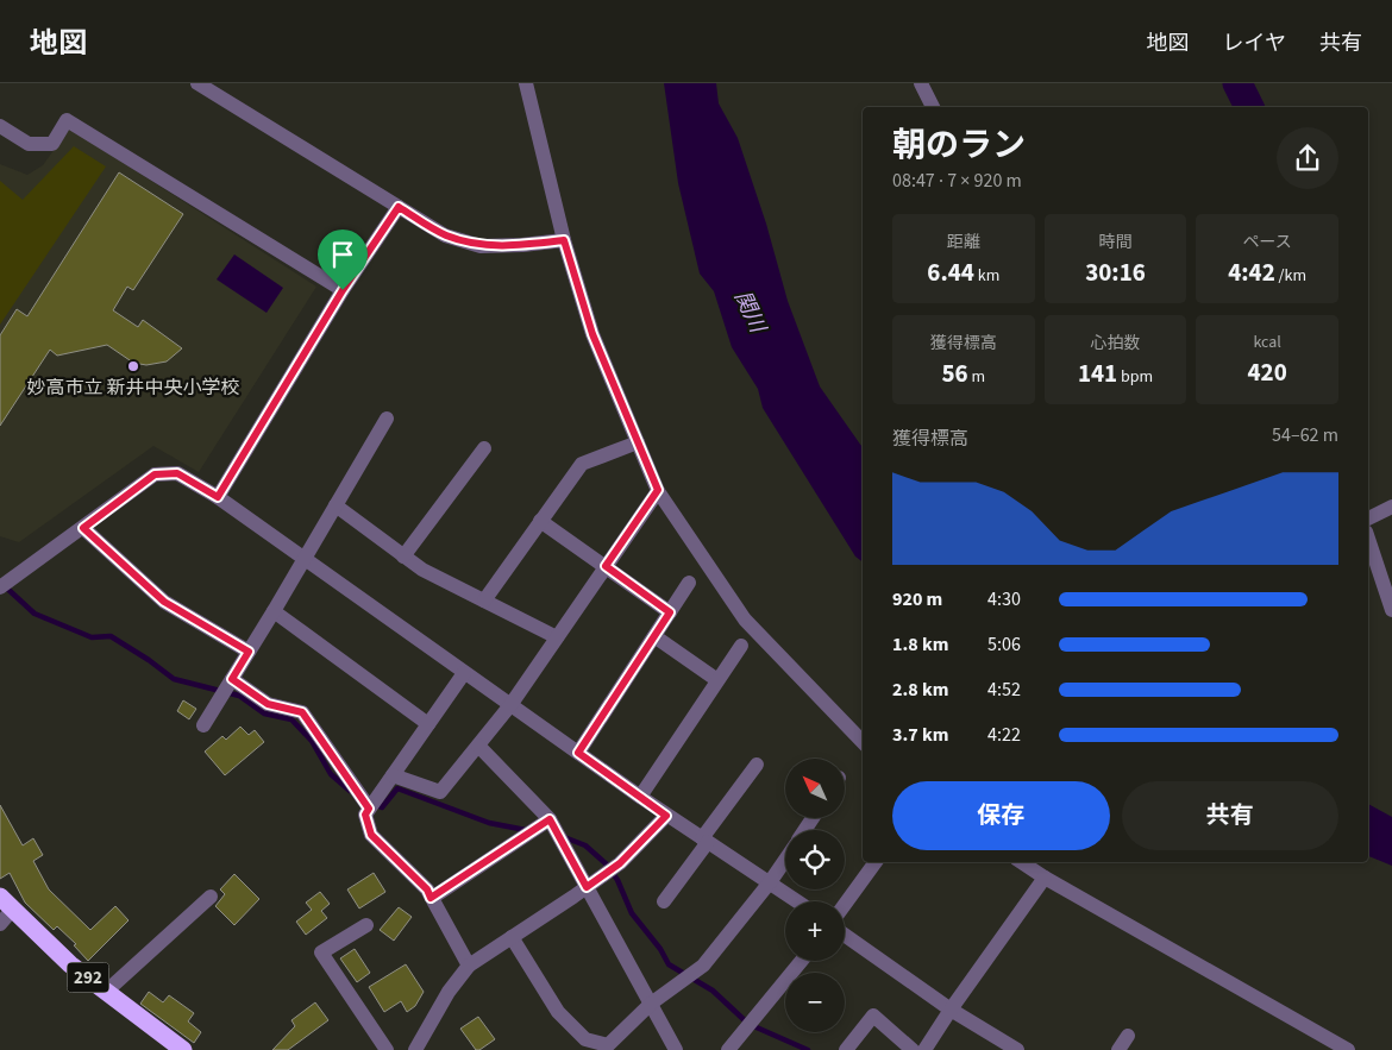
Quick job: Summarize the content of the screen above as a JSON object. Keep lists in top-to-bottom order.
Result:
{
  "streets": {
    "highway": ["292"]
  },
  "water": ["関川"],
  "places": ["妙高市立 新井中央小学校"],
  "north": "top left",
  "page": {
    "header": "地図",
    "nav": ["地図", "レイヤ", "共有"],
    "heading": ["朝のラン", "08:47 · 7 × 920 m"],
    "stats": [
      ["距離", "6.44 km"],
      ["時間", "30:16"],
      ["ペース", "4:42 /km"],
      ["獲得標高", "56 m"],
      ["心拍数", "141 bpm"],
      ["kcal", "420"]
    ],
    "chart": ["獲得標高", "54–62 m"],
    "list": [
      {
        "name": "920 m",
        "note": "4:30"
      },
      {
        "name": "1.8 km",
        "note": "5:06"
      },
      {
        "name": "2.8 km",
        "note": "4:52"
      },
      {
        "name": "3.7 km",
        "note": "4:22"
      }
    ],
    "map_buttons": ["+", "−"],
    "buttons": ["保存", "共有"]
  }
}
